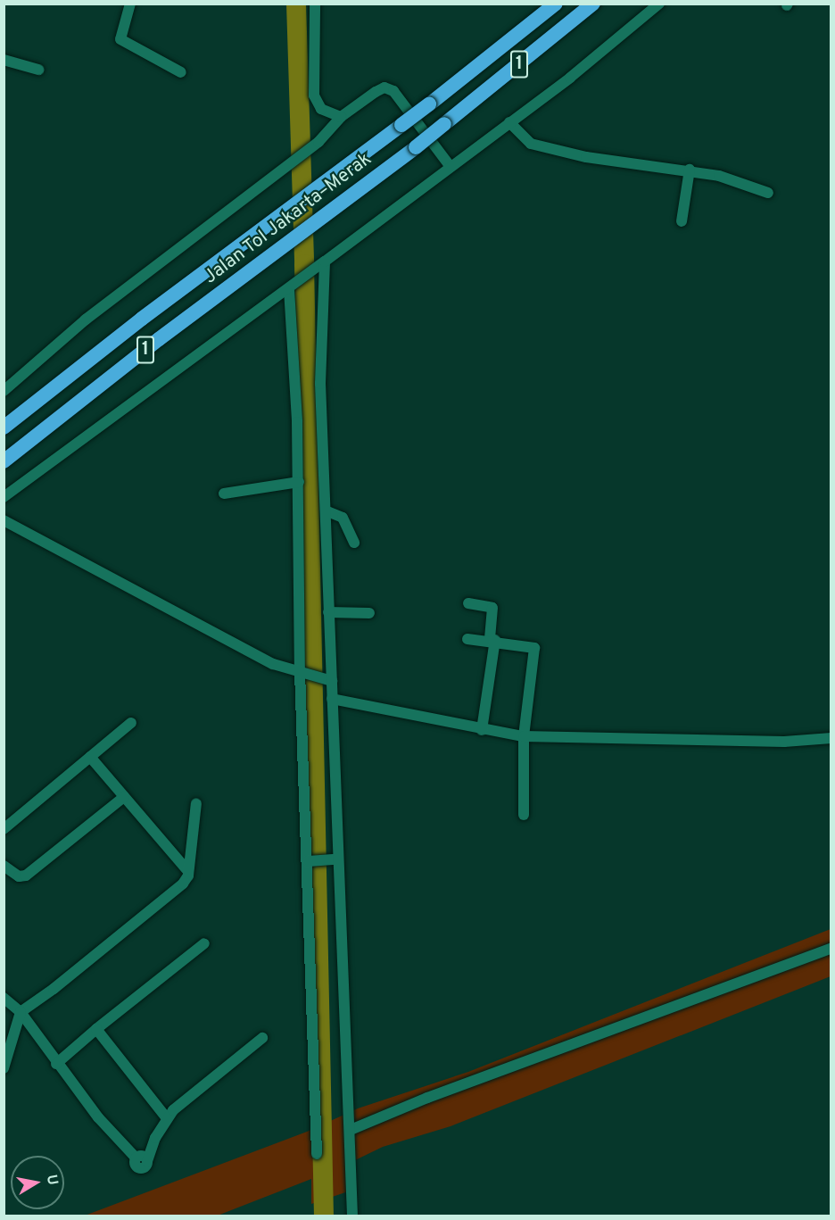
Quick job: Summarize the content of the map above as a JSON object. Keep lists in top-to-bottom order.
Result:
{
  "streets": {
    "highway": ["1", "Jalan Tol Jakarta–Merak"]
  },
  "north": "right"
}
